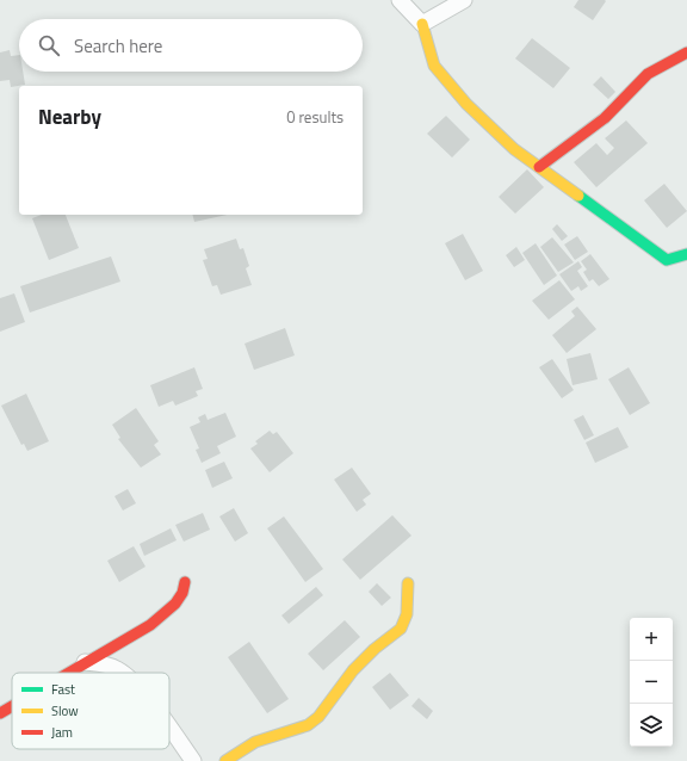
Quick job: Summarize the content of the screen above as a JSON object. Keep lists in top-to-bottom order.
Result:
{
  "legend": ["Fast", "Slow", "Jam"],
  "page": {
    "search": "Search here",
    "heading": ["Nearby", "0 results"],
    "map_buttons": ["+", "−"]
  }
}
